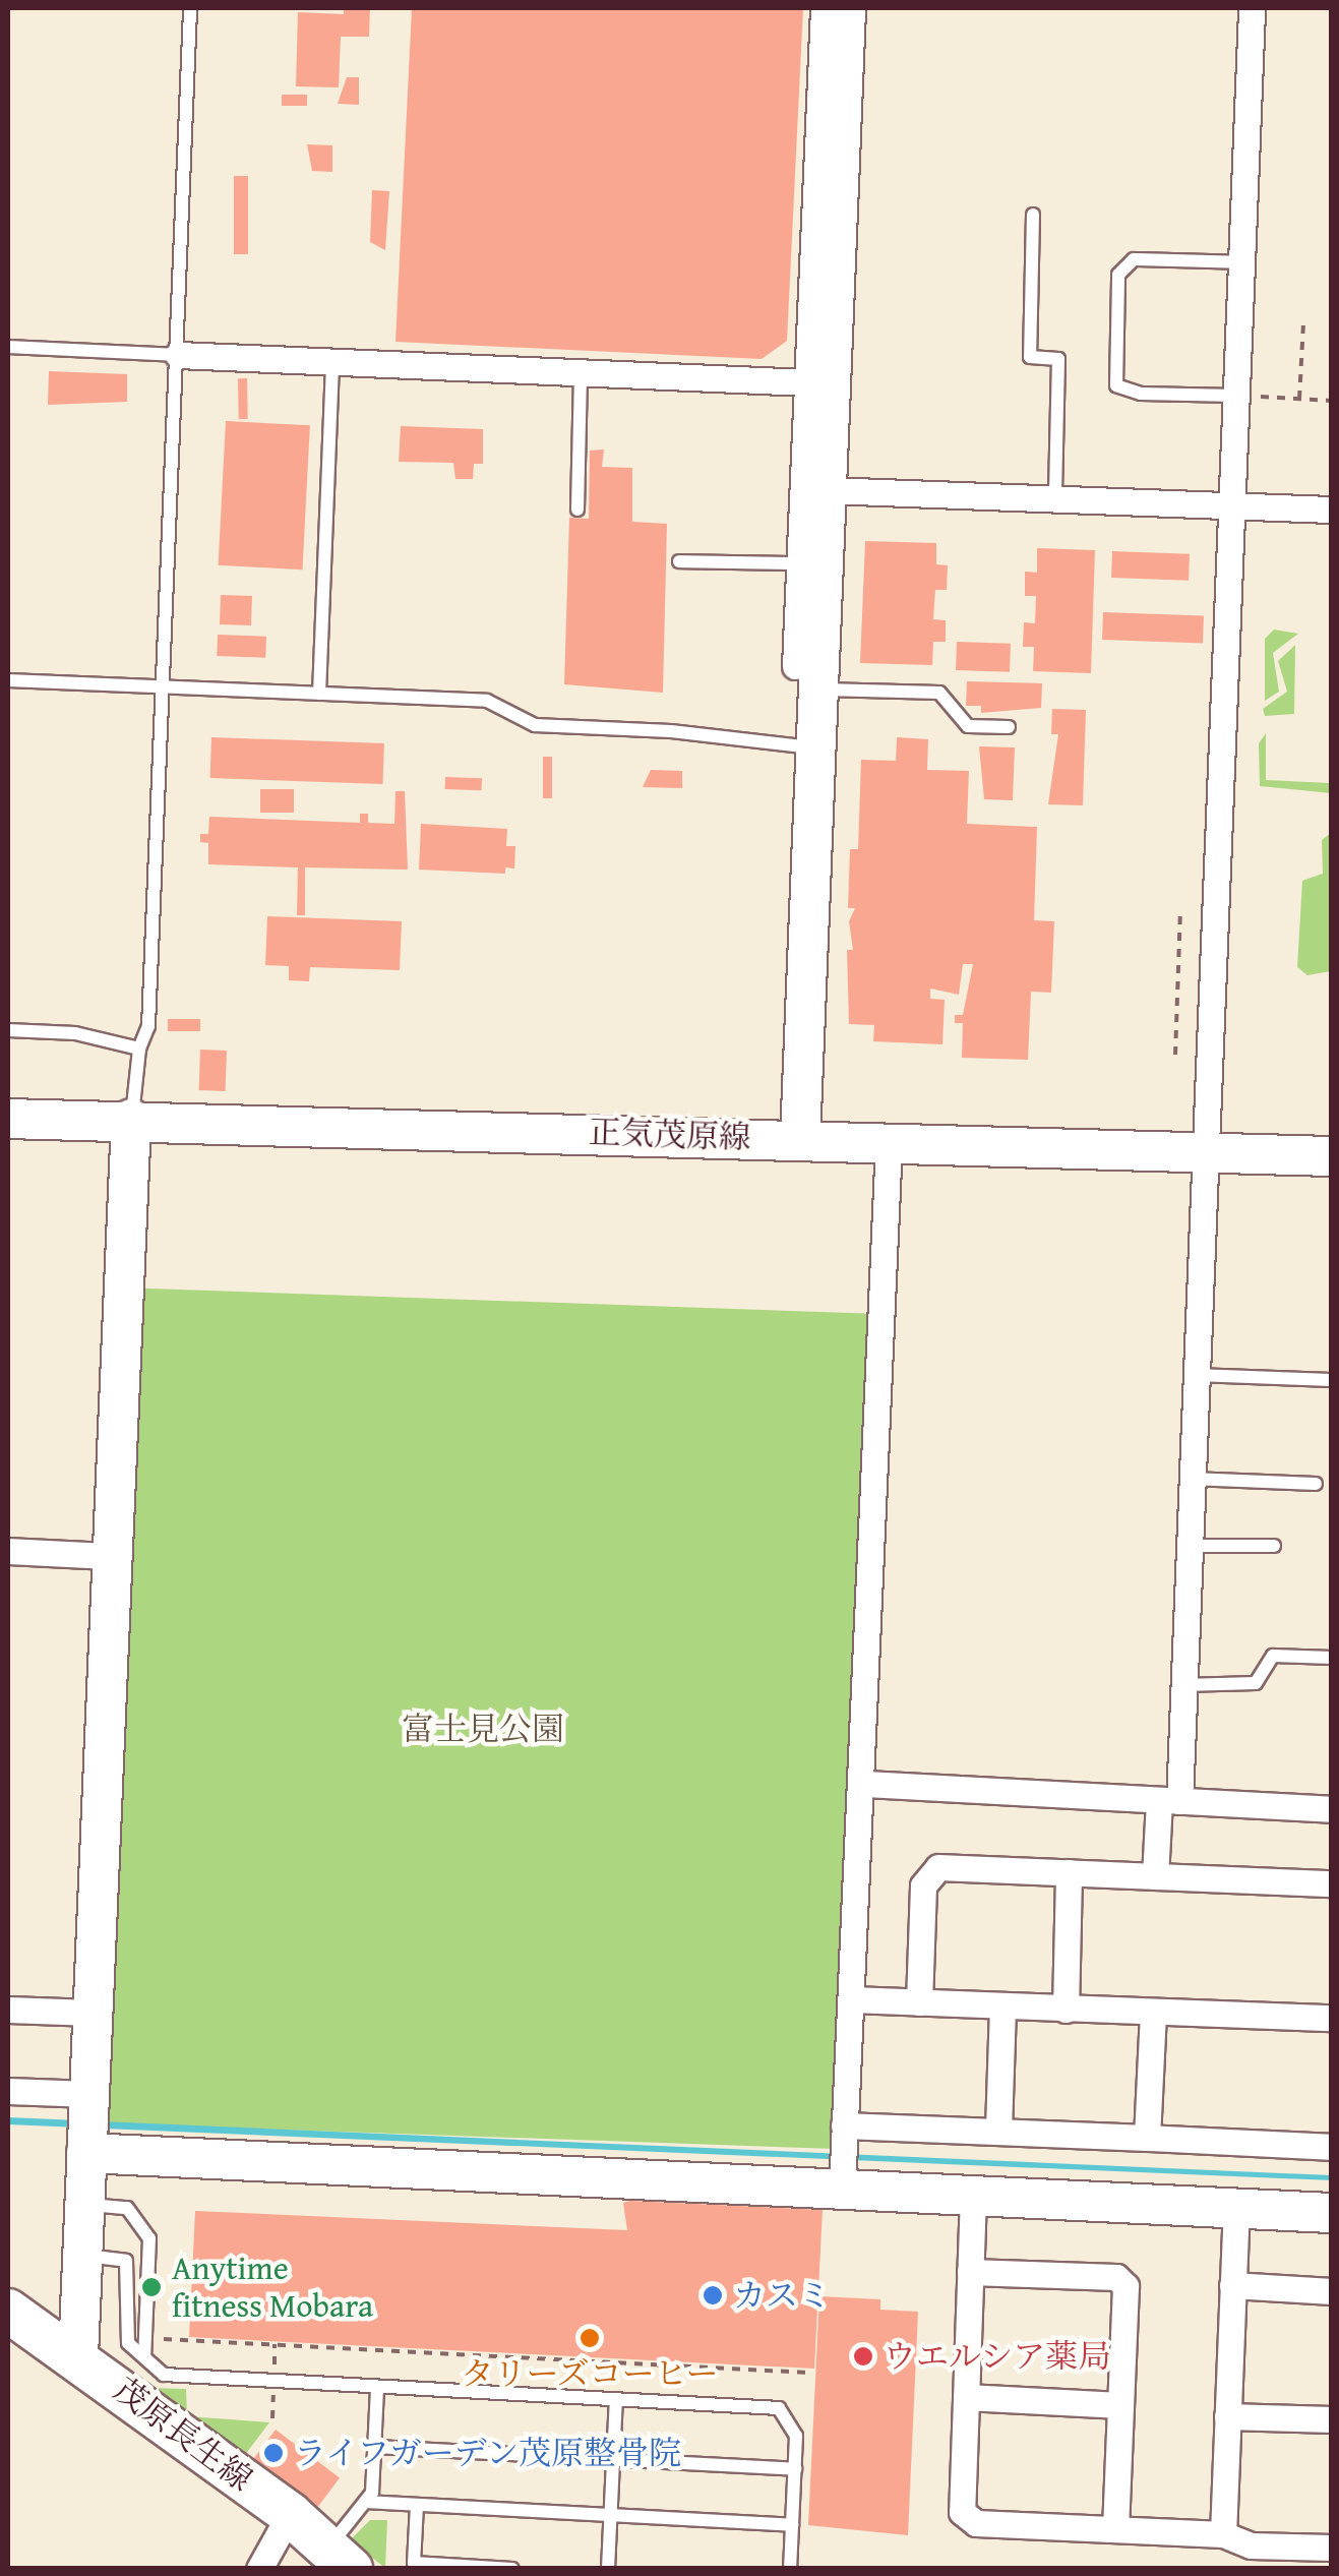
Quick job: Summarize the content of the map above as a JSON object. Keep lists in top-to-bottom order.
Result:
{
  "streets": {
    "main road": ["茂原長生線"],
    "street": ["正気茂原線"]
  },
  "parks": ["富士見公園"],
  "places": [
    "Anytime fitness Mobara",
    "カスミ",
    "タリーズコーヒー",
    "ウエルシア薬局",
    "ライフガーデン茂原整骨院"
  ]
}
